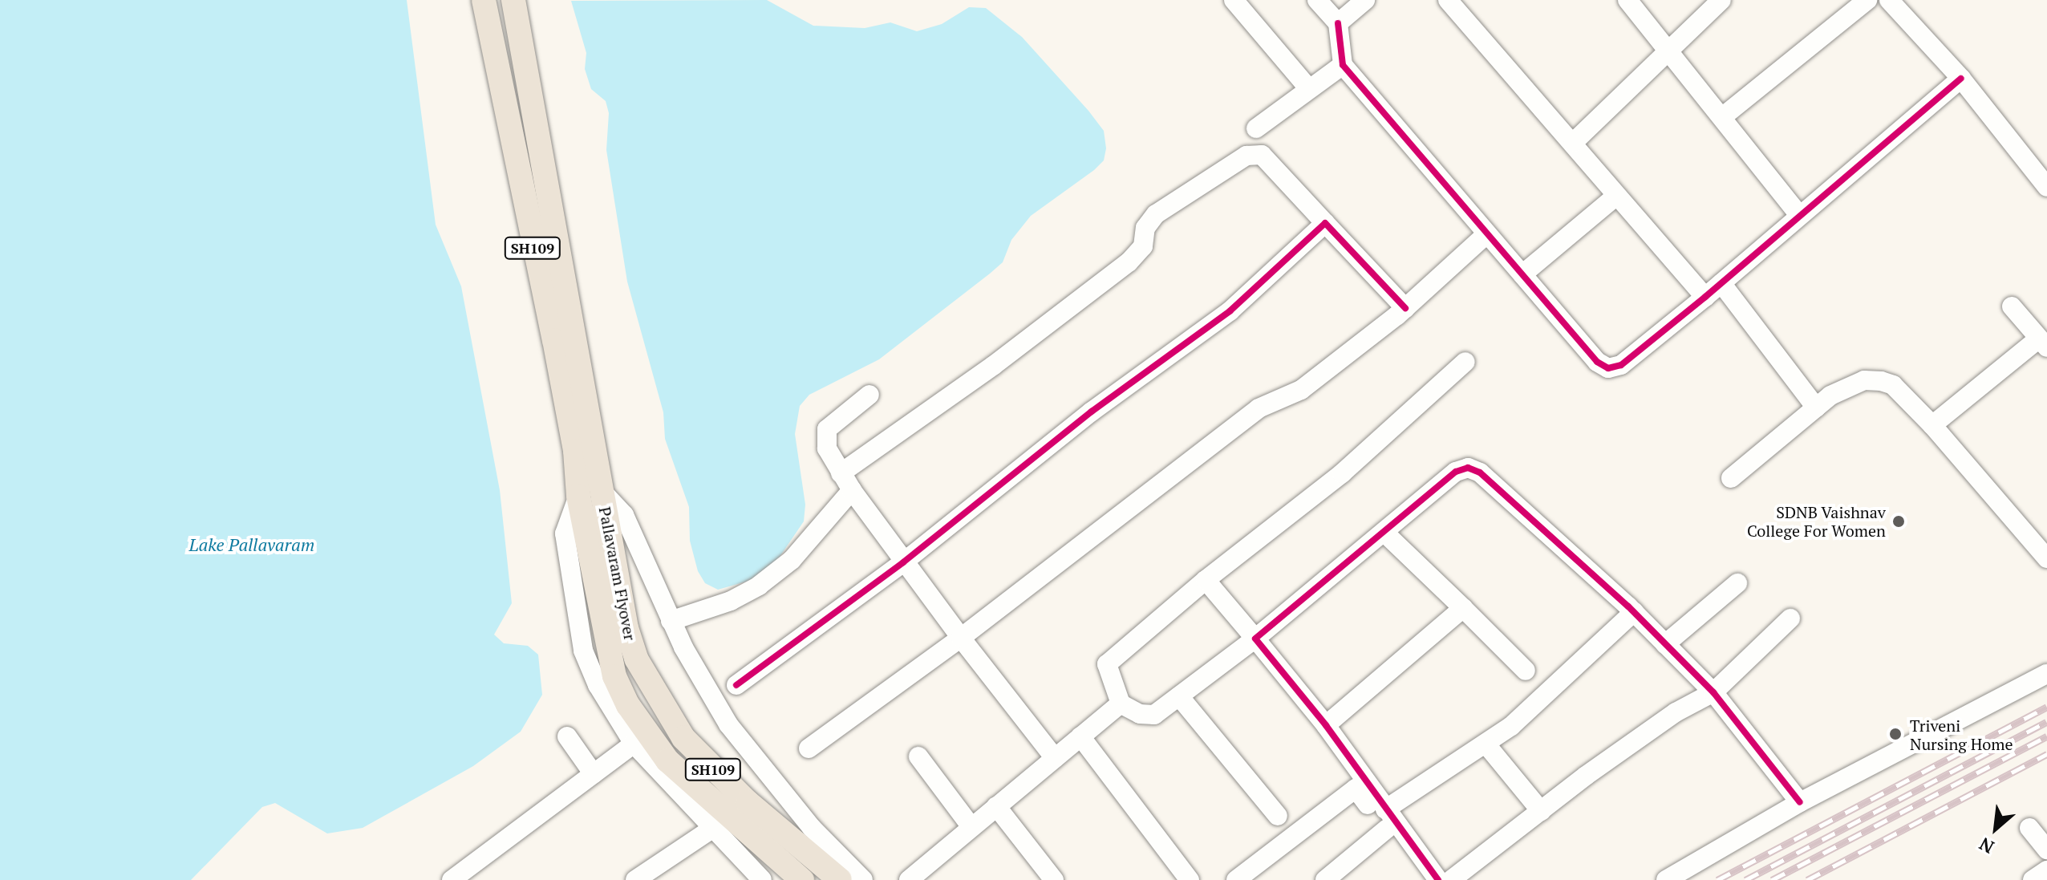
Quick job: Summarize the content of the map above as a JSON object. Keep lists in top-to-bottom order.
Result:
{
  "streets": {
    "main road": ["SH109", "Pallavaram Flyover"]
  },
  "crossings": [
    ["SH109", "Pallavaram Flyover"]
  ],
  "water": ["Lake Pallavaram"],
  "places": ["SDNB Vaishnav College For Women", "Triveni Nursing Home"],
  "north": "bottom left"
}
